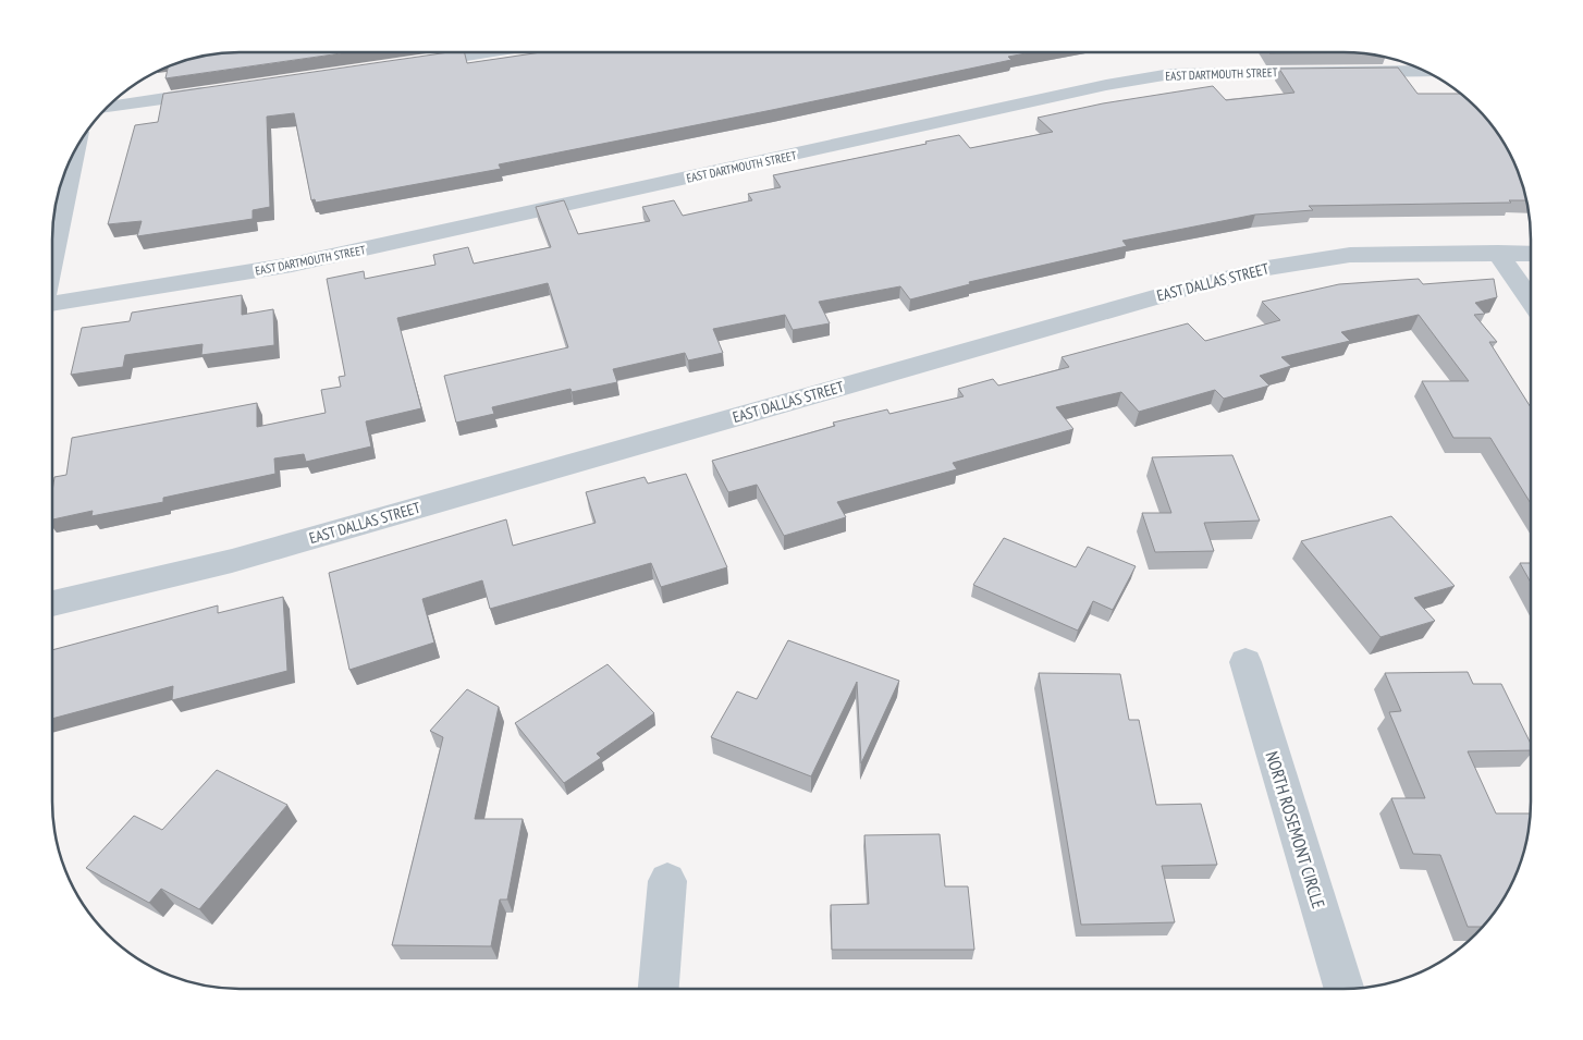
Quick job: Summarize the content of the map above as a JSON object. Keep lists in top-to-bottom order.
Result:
{
  "streets": {
    "street": ["EAST DARTMOUTH STREET", "EAST DALLAS STREET", "NORTH ROSEMONT CIRCLE"]
  }
}
